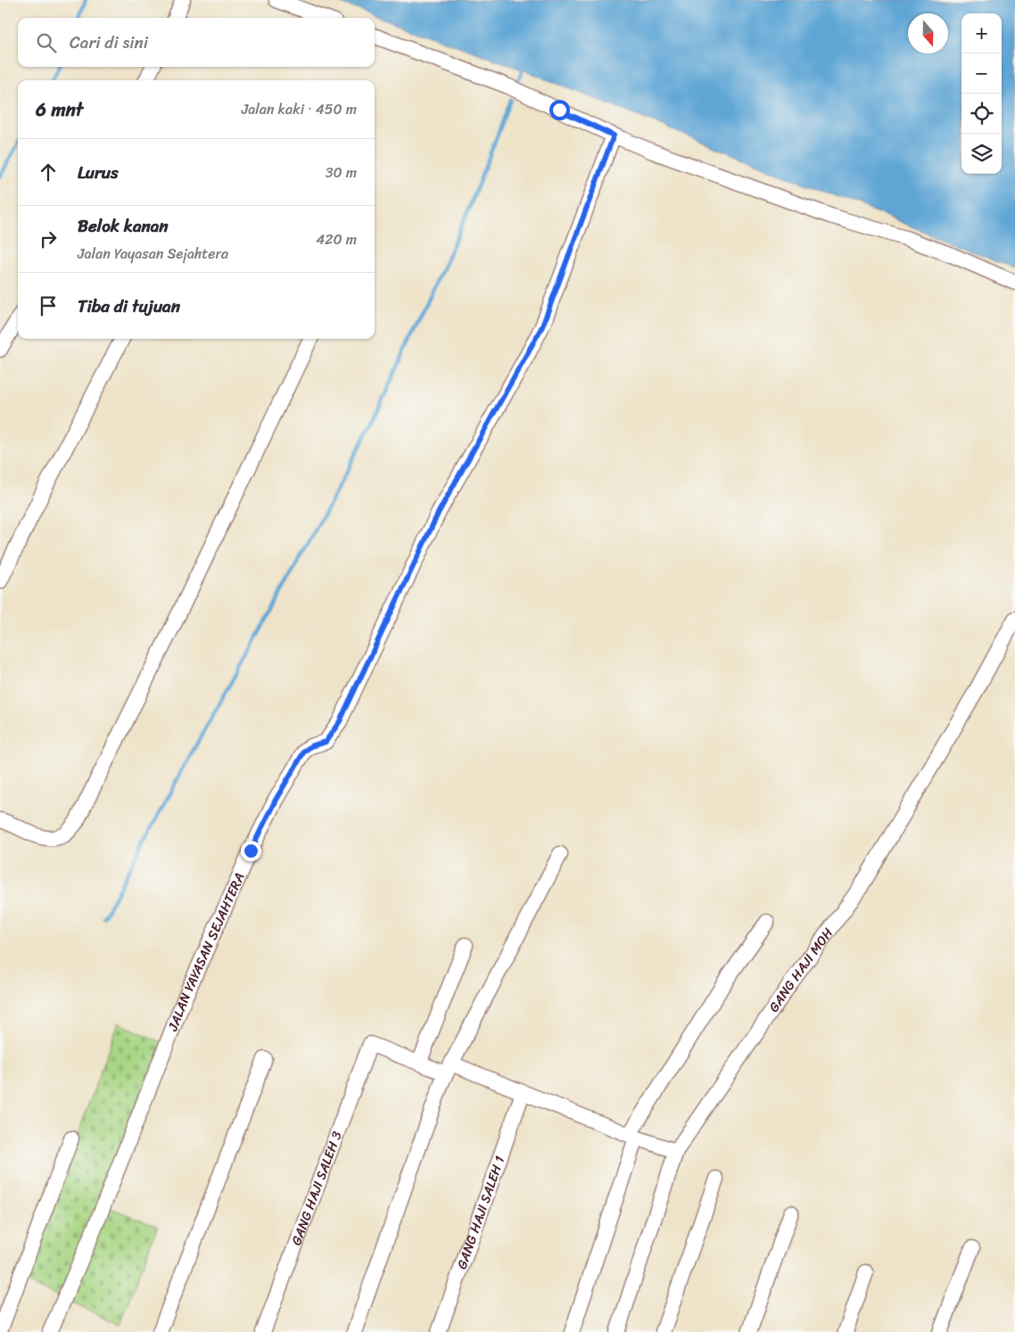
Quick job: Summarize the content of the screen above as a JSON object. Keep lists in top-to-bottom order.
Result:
{
  "streets": {
    "street": [
      "JALAN YAYASAN SEJAHTERA",
      "GANG HAJI MOH",
      "GANG HAJI SALEH 3",
      "GANG HAJI SALEH 1"
    ]
  },
  "north": "bottom",
  "page": {
    "map_buttons": ["+", "−"],
    "search": "Cari di sini",
    "heading": ["6 mnt", "Jalan kaki · 450 m"],
    "list": [
      ["Lurus", "30 m"],
      ["Belok kanan", "Jalan Yayasan Sejahtera", "420 m"],
      "Tiba di tujuan"
    ]
  }
}
